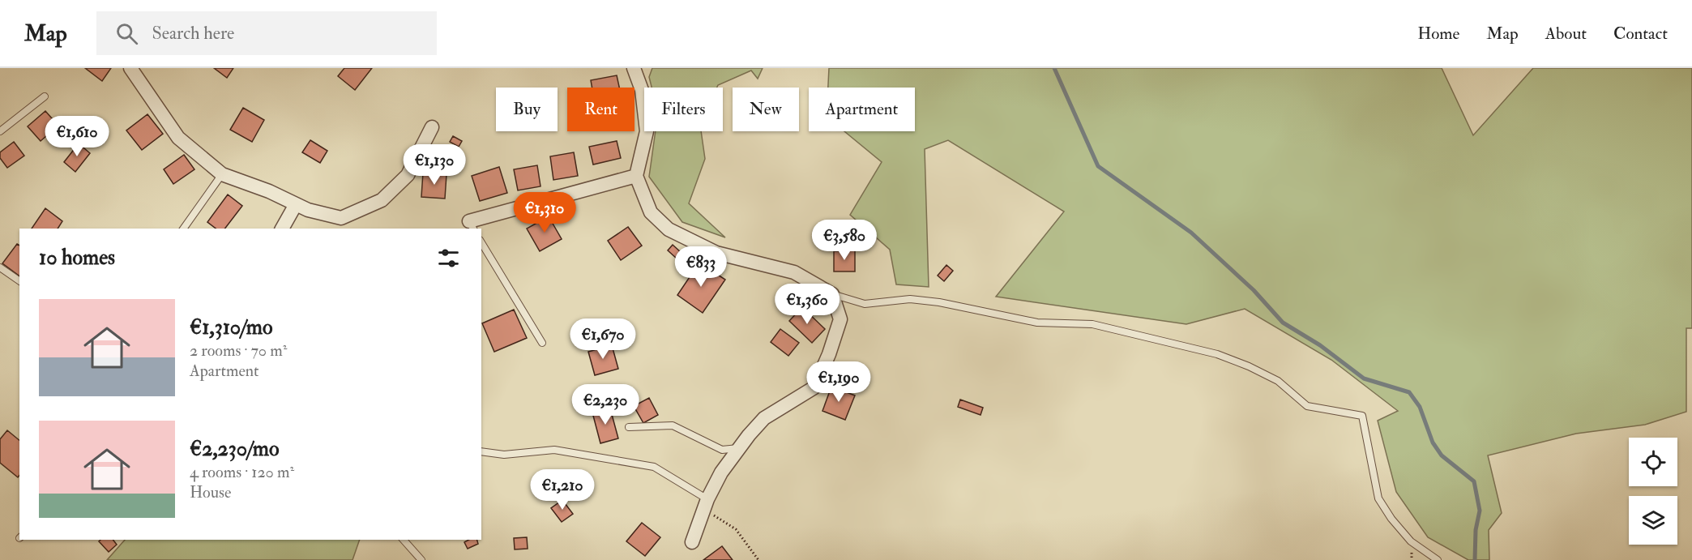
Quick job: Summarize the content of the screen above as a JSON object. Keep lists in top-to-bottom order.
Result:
{
  "page": {
    "header": "Map",
    "search": "Search here",
    "nav": [
      "Home",
      "Map",
      "About",
      "Contact"
    ],
    "chip": [
      "Buy",
      "Rent",
      "Filters",
      "New",
      "Apartment"
    ],
    "price": [
      "€1,610",
      "€1,130",
      "€1,310",
      "€3,580",
      "€833",
      "€1,360",
      "€1,670",
      "€1,190",
      "€2,230",
      "€1,210"
    ],
    "heading": "10 homes",
    "list": [
      {
        "name": "€1,310/mo",
        "note": "2 rooms · 70 m² · Apartment"
      },
      {
        "name": "€2,230/mo",
        "note": "4 rooms · 120 m² · House"
      }
    ]
  }
}
